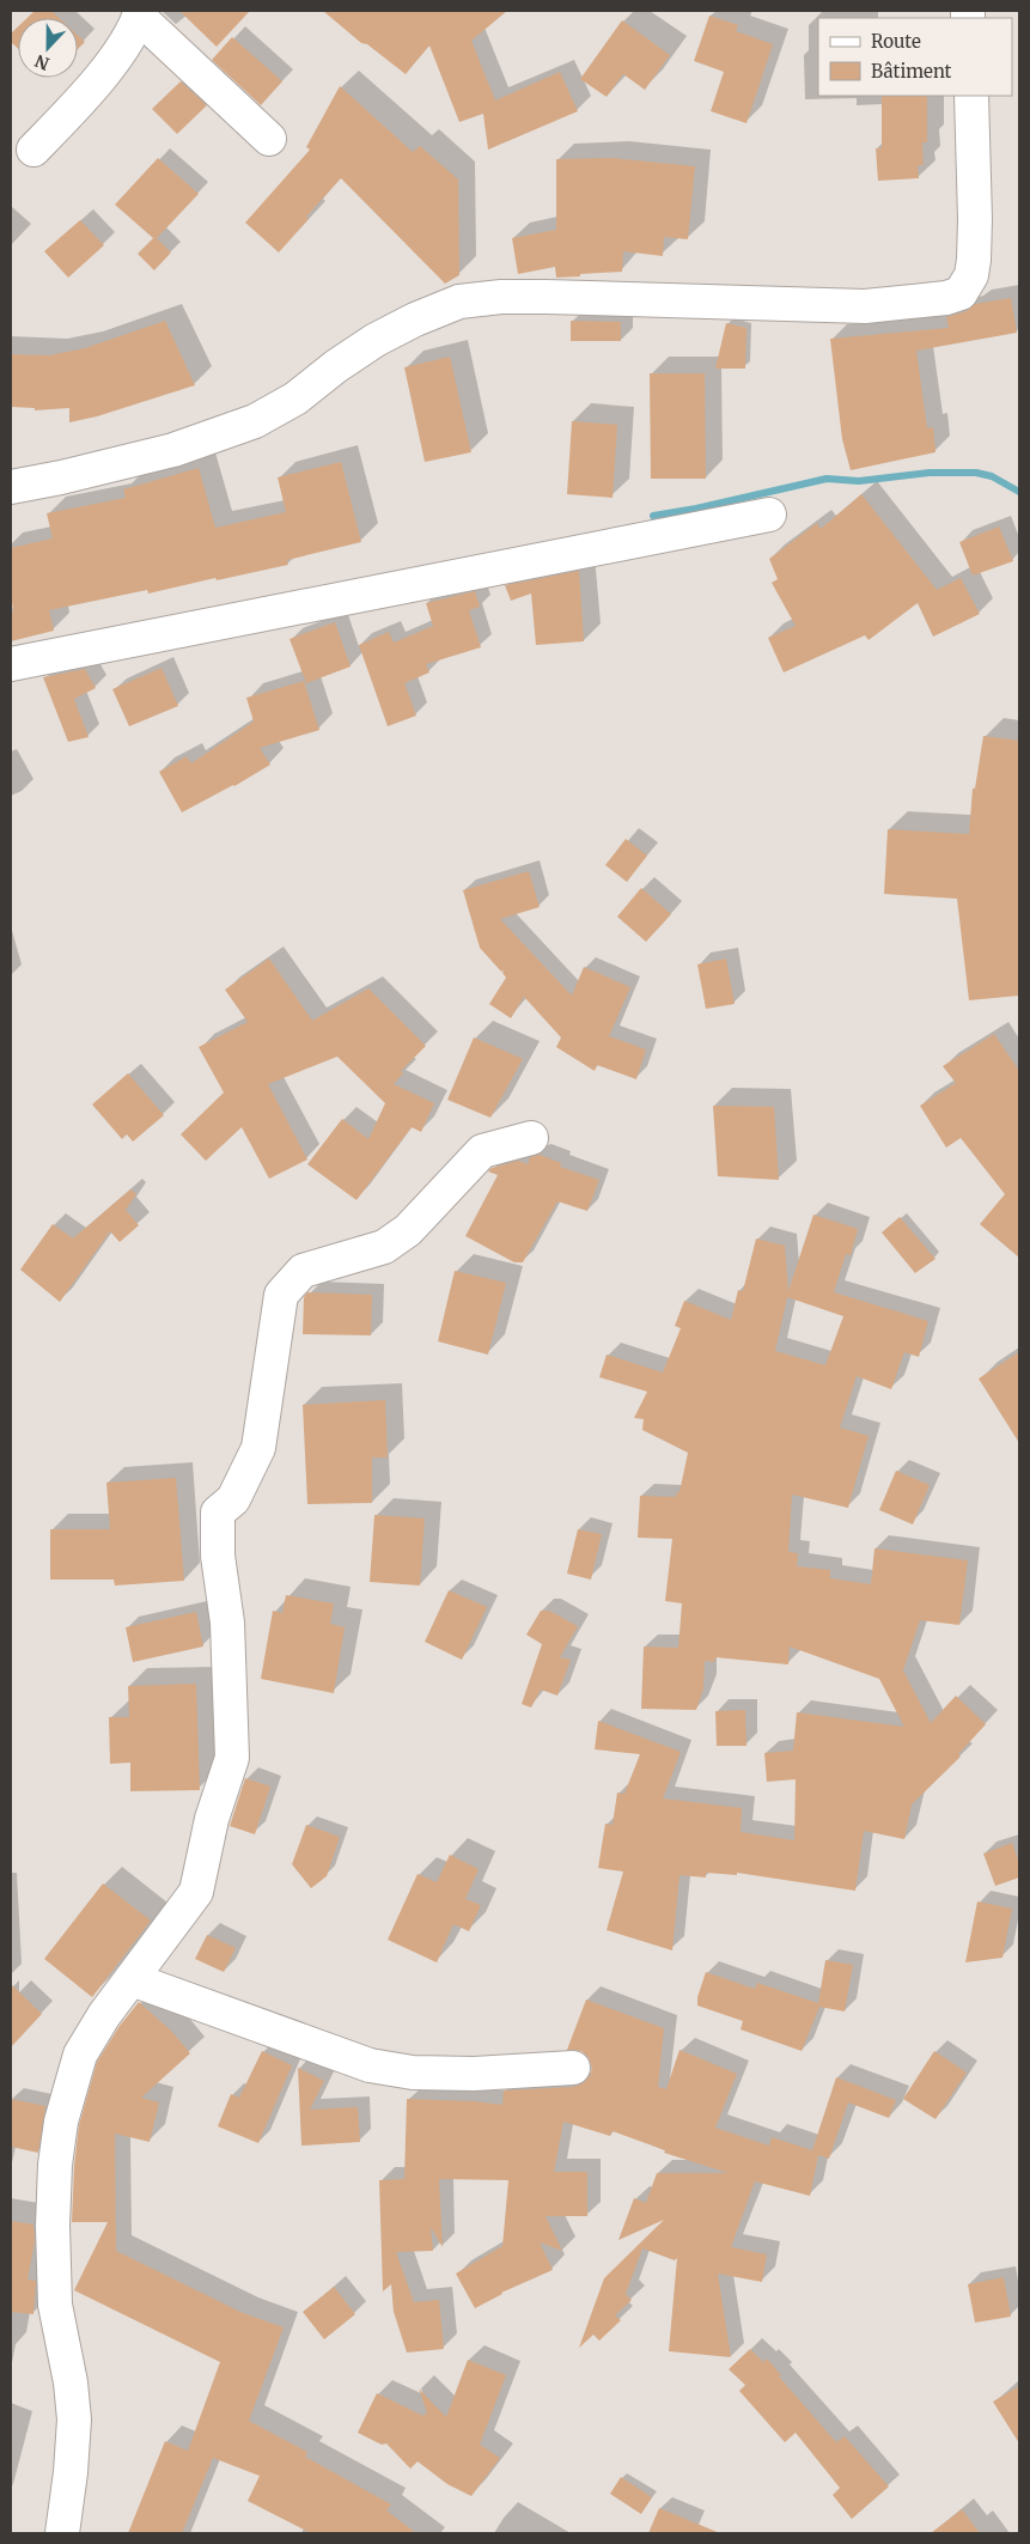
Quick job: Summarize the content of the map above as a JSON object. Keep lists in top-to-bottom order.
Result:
{
  "legend": ["Route", "Bâtiment"],
  "north": "bottom"
}
